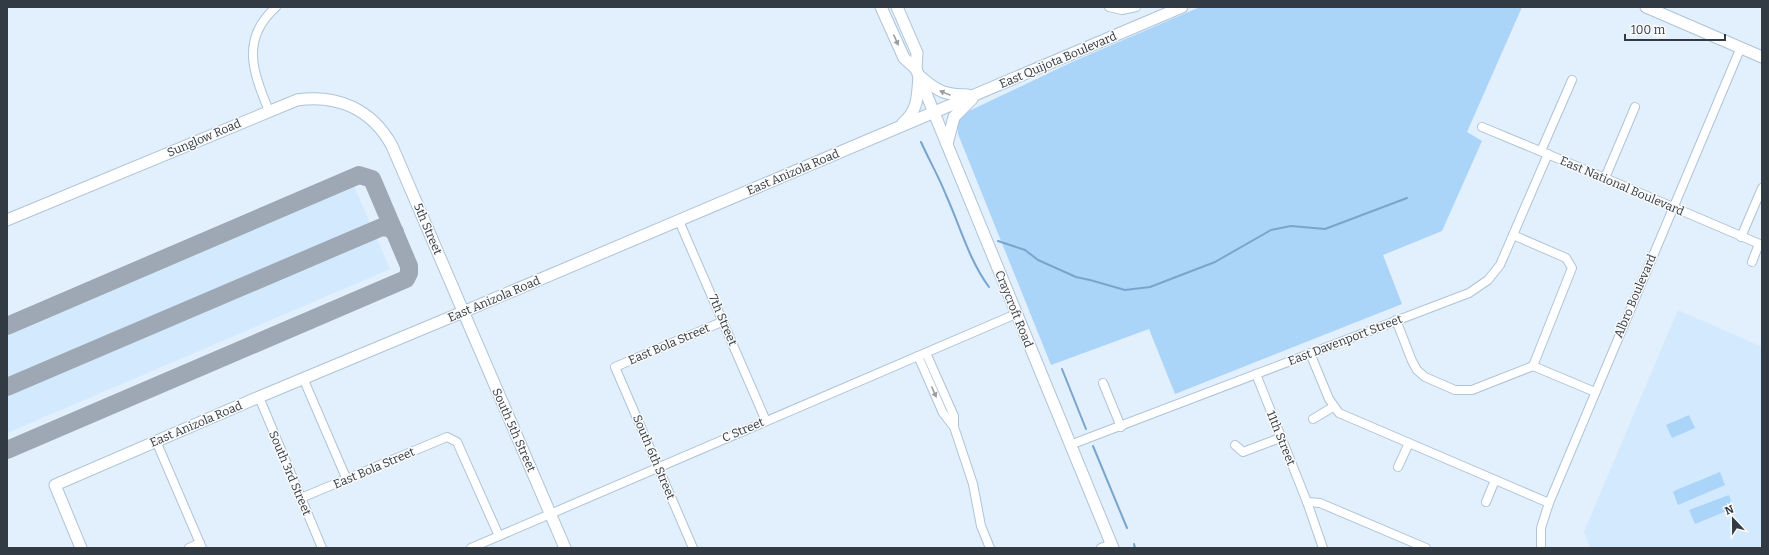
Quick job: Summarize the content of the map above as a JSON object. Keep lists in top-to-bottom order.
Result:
{
  "streets": {
    "street": [
      "East Quijota Boulevard",
      "Sunglow Road",
      "East Anizola Road",
      "East National Boulevard",
      "5th Street",
      "Albro Boulevard",
      "Craycroft Road",
      "7th Street",
      "East Davenport Street",
      "East Bola Street",
      "South 5th Street",
      "C Street",
      "11th Street",
      "South 6th Street",
      "South 3rd Street"
    ]
  },
  "crossings": [
    ["East Quijota Boulevard", "East Anizola Road"],
    ["East Quijota Boulevard", "Craycroft Road"],
    ["Sunglow Road", "5th Street"],
    ["East Anizola Road", "5th Street"],
    ["East Anizola Road", "Craycroft Road"],
    ["East Anizola Road", "7th Street"],
    ["East Anizola Road", "South 5th Street"],
    ["East Anizola Road", "South 3rd Street"],
    ["East National Boulevard", "Albro Boulevard"],
    ["East National Boulevard", "East Davenport Street"],
    ["5th Street", "South 5th Street"],
    ["Craycroft Road", "East Davenport Street"],
    ["Craycroft Road", "C Street"],
    ["7th Street", "East Bola Street"],
    ["7th Street", "C Street"],
    ["East Davenport Street", "11th Street"],
    ["East Bola Street", "C Street"],
    ["East Bola Street", "South 6th Street"],
    ["East Bola Street", "South 3rd Street"],
    ["South 5th Street", "C Street"],
    ["C Street", "South 6th Street"]
  ],
  "scale_bar": "100 m",
  "north": "top"
}
